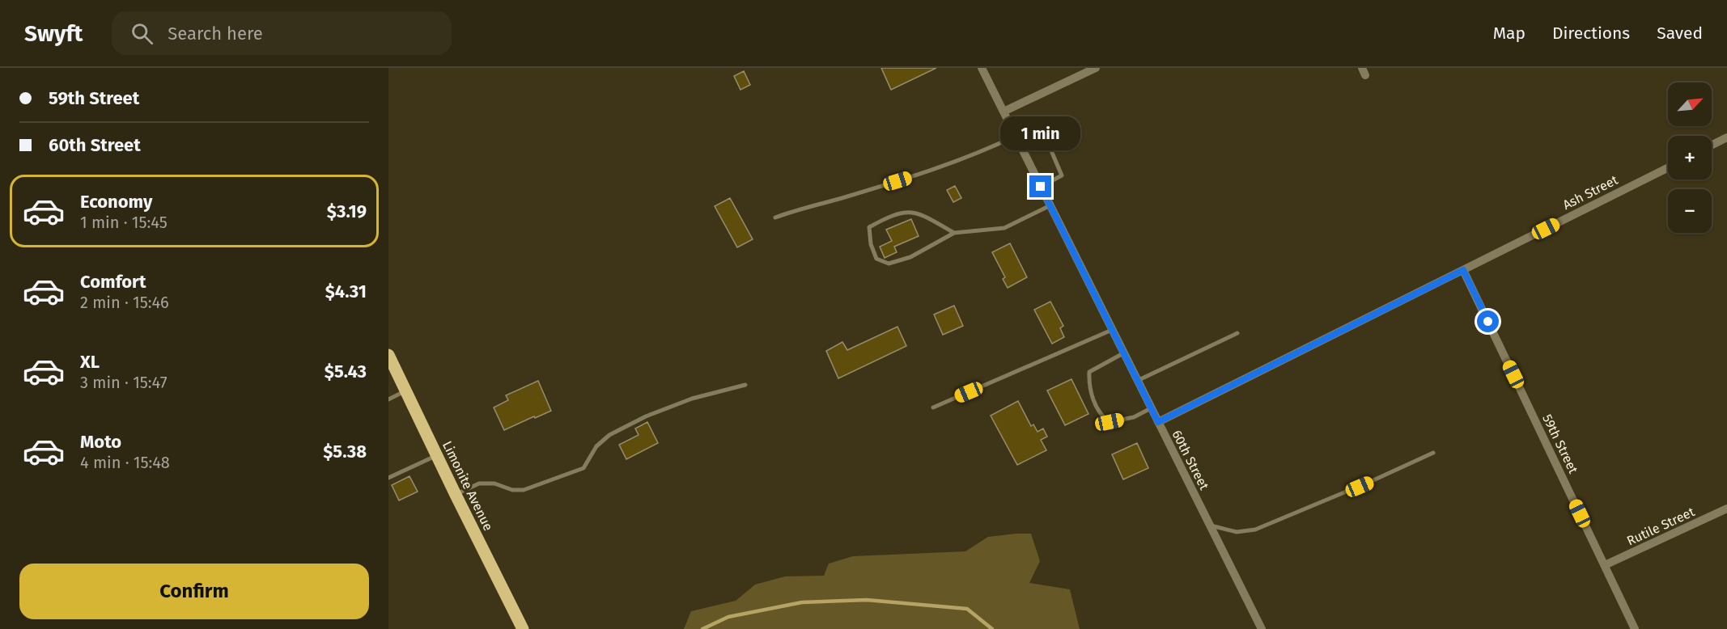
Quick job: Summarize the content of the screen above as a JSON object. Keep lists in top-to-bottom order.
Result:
{
  "streets": {
    "main road": ["Limonite Avenue"],
    "street": [
      "Ash Street",
      "59th Street",
      "60th Street",
      "Rutile Street"
    ]
  },
  "crossings": [
    ["Ash Street", "59th Street"],
    ["Ash Street", "60th Street"],
    ["59th Street", "Rutile Street"]
  ],
  "north": "top right",
  "page": {
    "header": "Swyft",
    "search": "Search here",
    "nav": ["Map", "Directions", "Saved"],
    "banner": ["59th Street", "60th Street"],
    "map_buttons": ["+", "−"],
    "bubble": "1 min",
    "list": [
      {
        "name": "Economy",
        "note": "1 min · 15:45",
        "value": "$3.19"
      },
      {
        "name": "Comfort",
        "note": "2 min · 15:46",
        "value": "$4.31"
      },
      {
        "name": "XL",
        "note": "3 min · 15:47",
        "value": "$5.43"
      },
      {
        "name": "Moto",
        "note": "4 min · 15:48",
        "value": "$5.38"
      }
    ],
    "buttons": "Confirm"
  }
}
